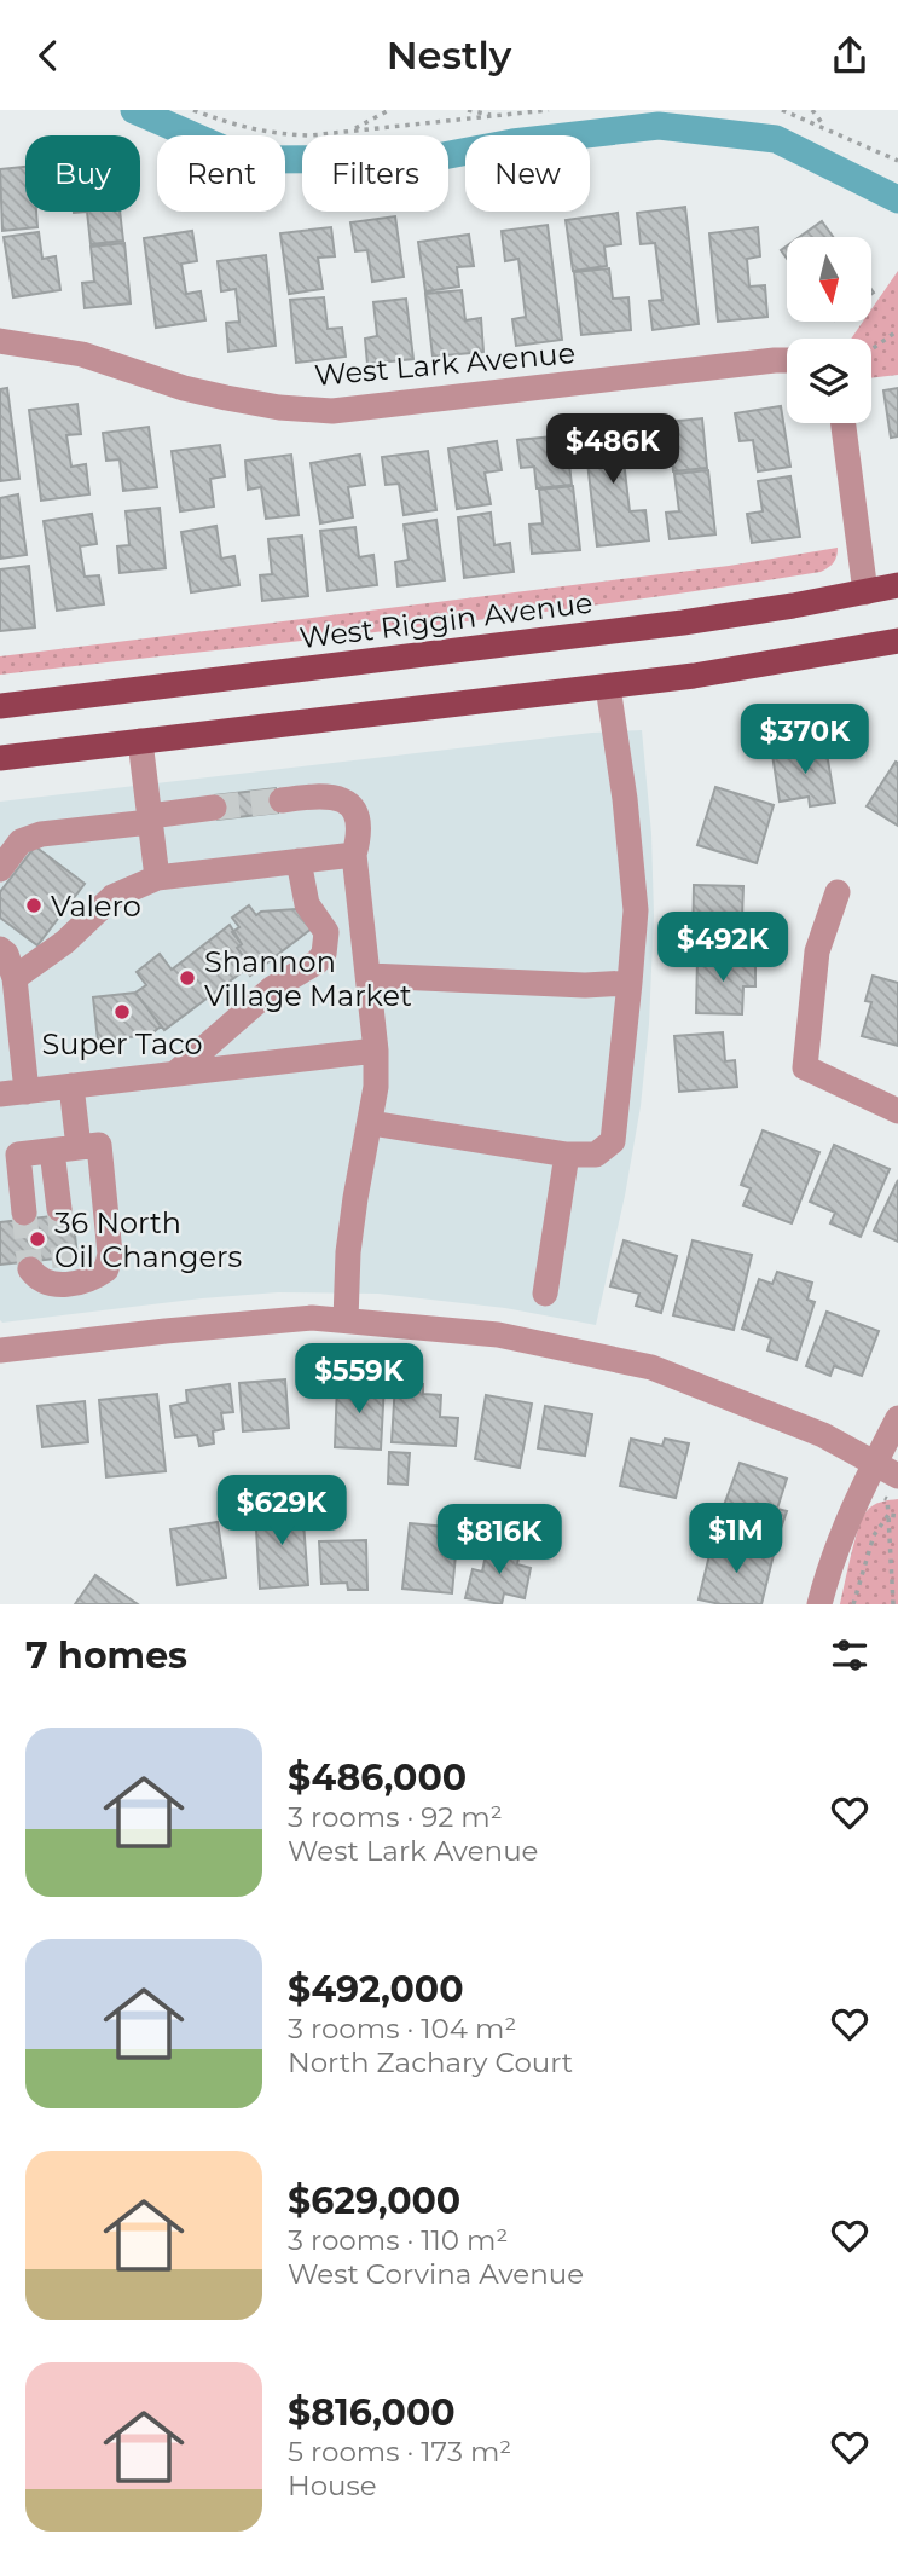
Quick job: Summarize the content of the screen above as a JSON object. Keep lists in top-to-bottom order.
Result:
{
  "streets": {
    "main road": ["West Riggin Avenue"],
    "street": ["West Lark Avenue"]
  },
  "places": [
    "Valero",
    "Shannon Village Market",
    "Super Taco",
    "36 North Oil Changers"
  ],
  "north": "bottom",
  "page": {
    "header": "Nestly",
    "chip": [
      "Buy",
      "Rent",
      "Filters",
      "New"
    ],
    "price": [
      "$486K",
      "$370K",
      "$492K",
      "$559K",
      "$629K",
      "$1M",
      "$816K"
    ],
    "heading": "7 homes",
    "list": [
      {
        "name": "$486,000",
        "note": "3 rooms · 92 m² · West Lark Avenue"
      },
      {
        "name": "$492,000",
        "note": "3 rooms · 104 m² · North Zachary Court"
      },
      {
        "name": "$629,000",
        "note": "3 rooms · 110 m² · West Corvina Avenue"
      },
      {
        "name": "$816,000",
        "note": "5 rooms · 173 m² · House"
      }
    ]
  }
}
